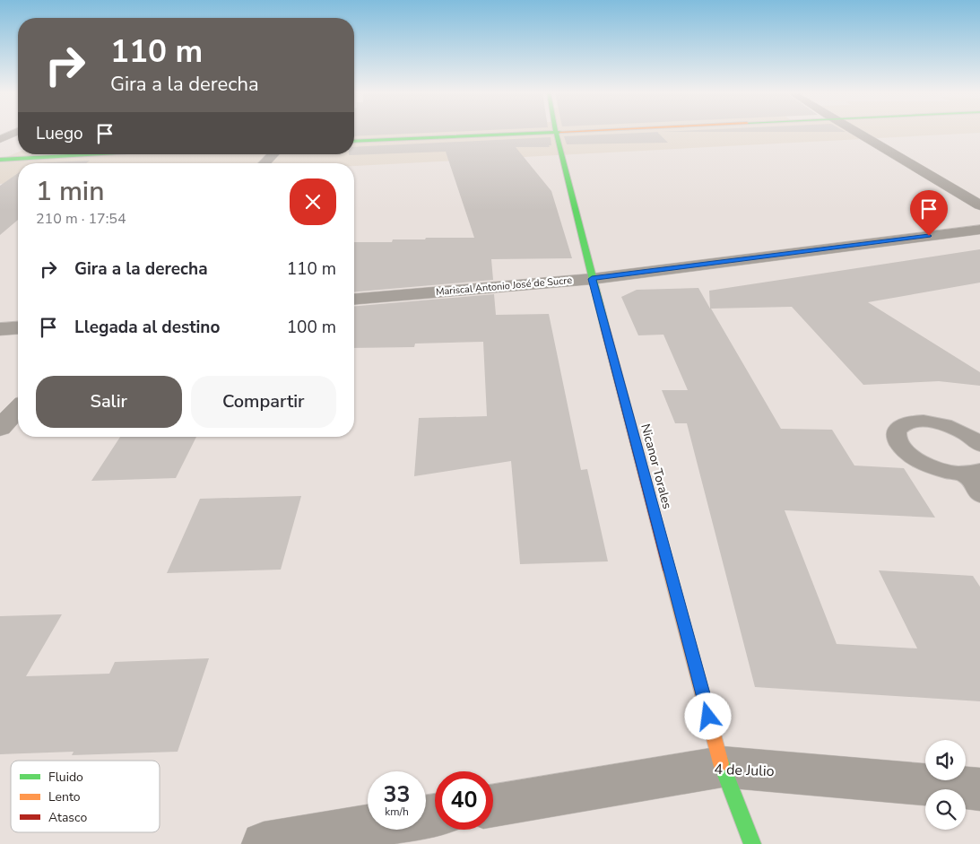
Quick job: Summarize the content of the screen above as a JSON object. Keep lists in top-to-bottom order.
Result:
{
  "streets": {
    "main road": ["Nicanor Torales"],
    "street": ["Mariscal Antonio José de Sucre", "4 de Julio"]
  },
  "crossings": [
    ["Mariscal Antonio José de Sucre", "Nicanor Torales"],
    ["Nicanor Torales", "4 de Julio"]
  ],
  "legend": ["Fluido", "Lento", "Atasco"],
  "page": {
    "turn": ["110 m", "Gira a la derecha"],
    "then": "Luego",
    "heading": ["1 min", "210 m · 17:54"],
    "list": [
      {
        "name": "Gira a la derecha",
        "value": "110 m"
      },
      {
        "name": "Llegada al destino",
        "value": "100 m"
      }
    ],
    "buttons": ["Salir", "Compartir"],
    "speed": "33 km/h",
    "limit": "40"
  }
}
